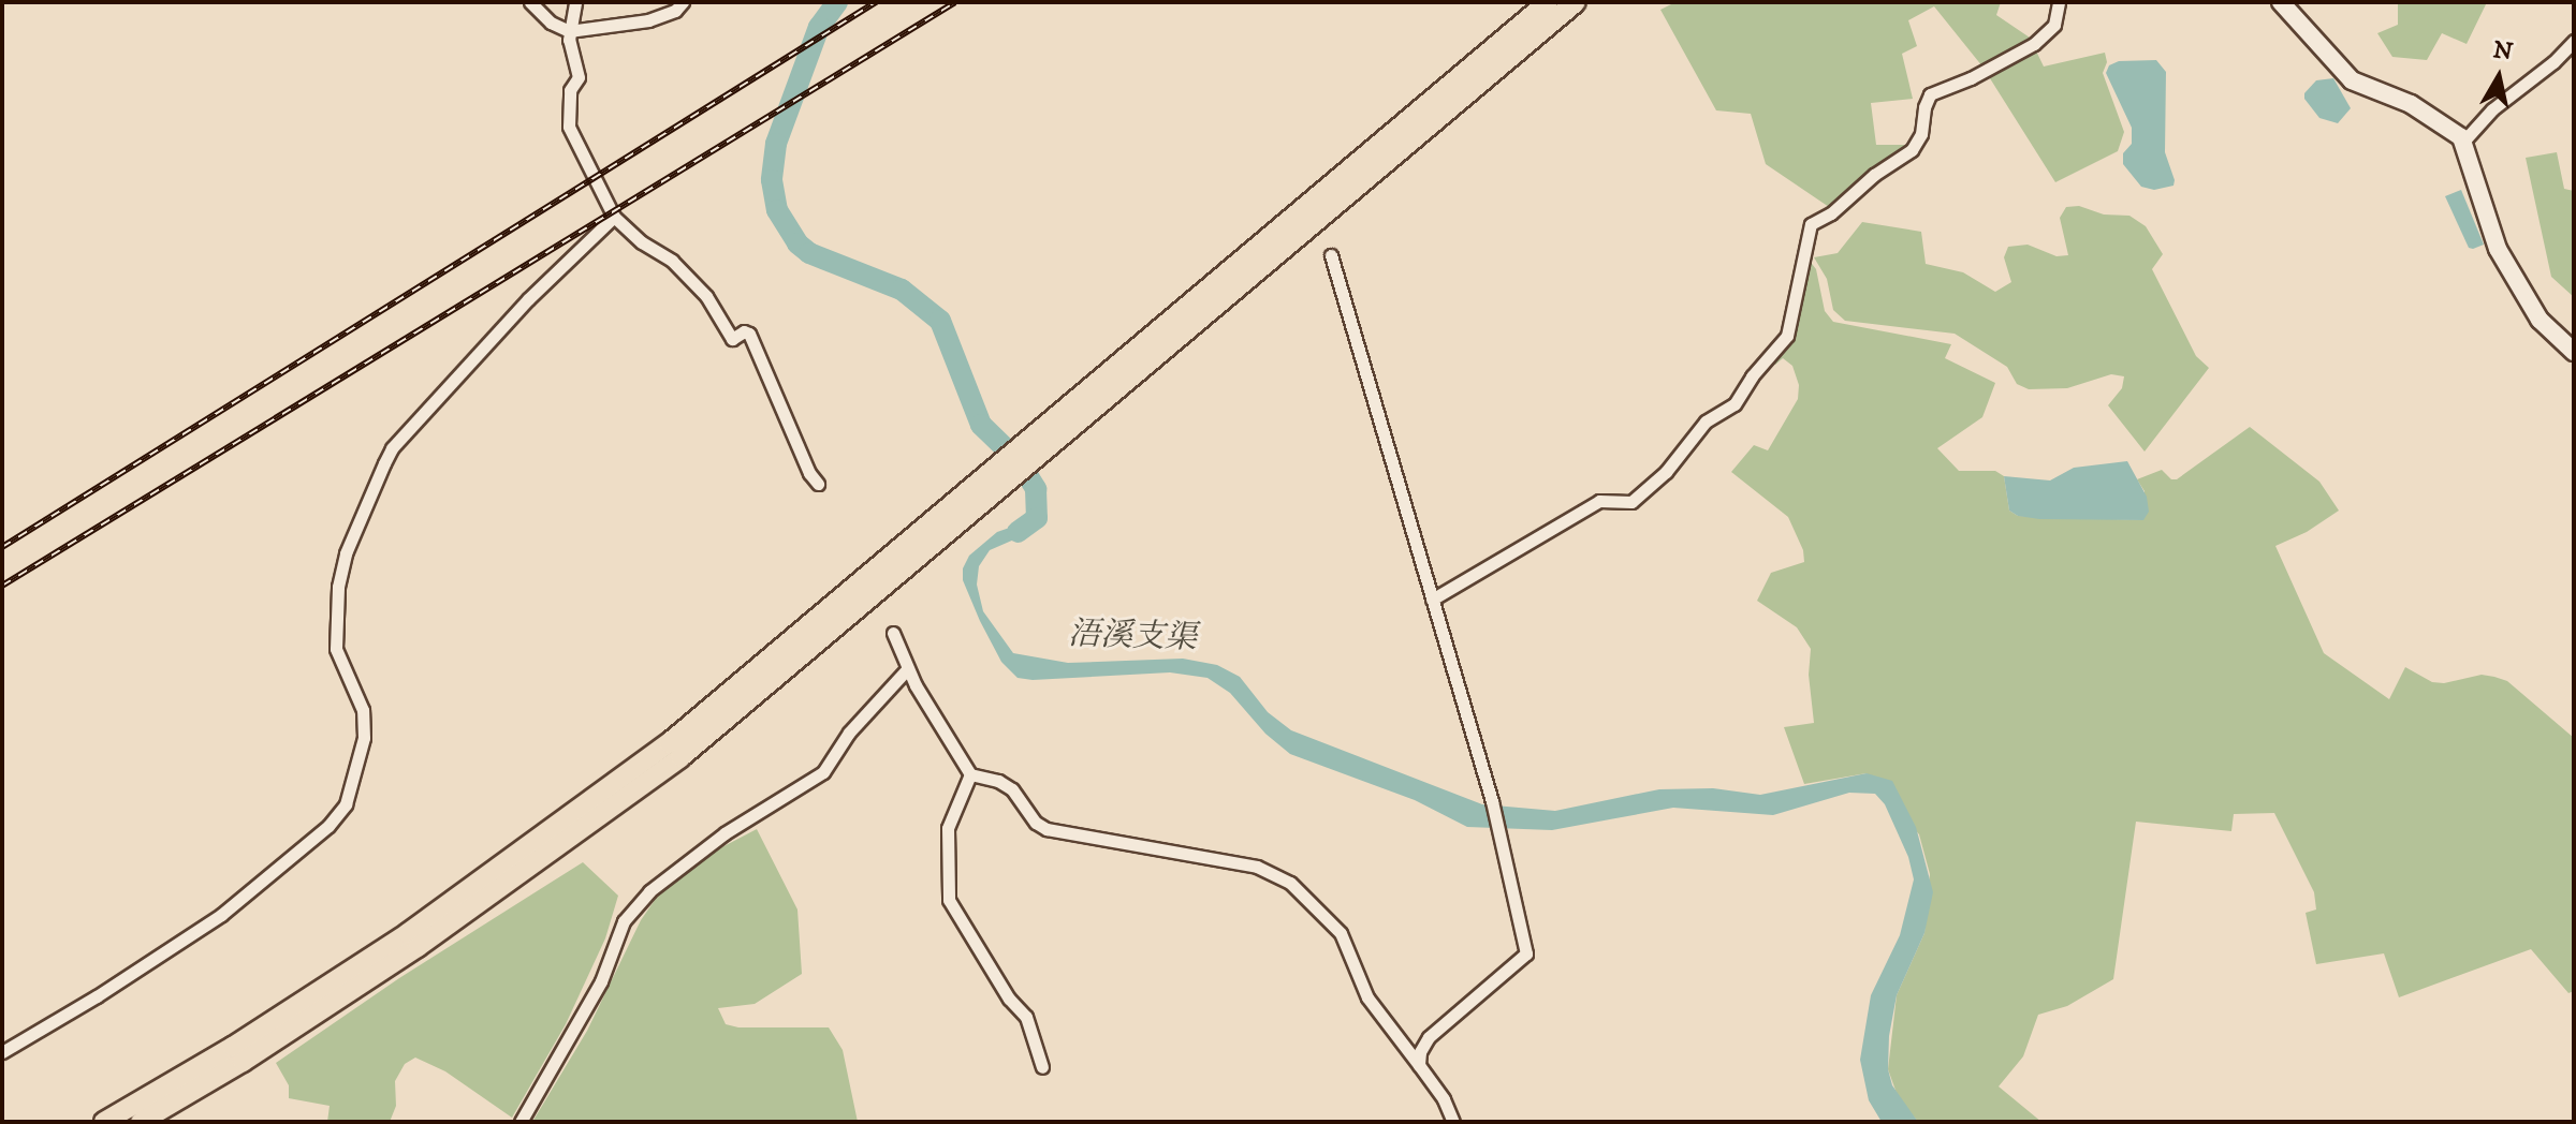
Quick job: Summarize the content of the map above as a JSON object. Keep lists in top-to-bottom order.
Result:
{
  "water": ["浯溪支渠"],
  "north": "top"
}
